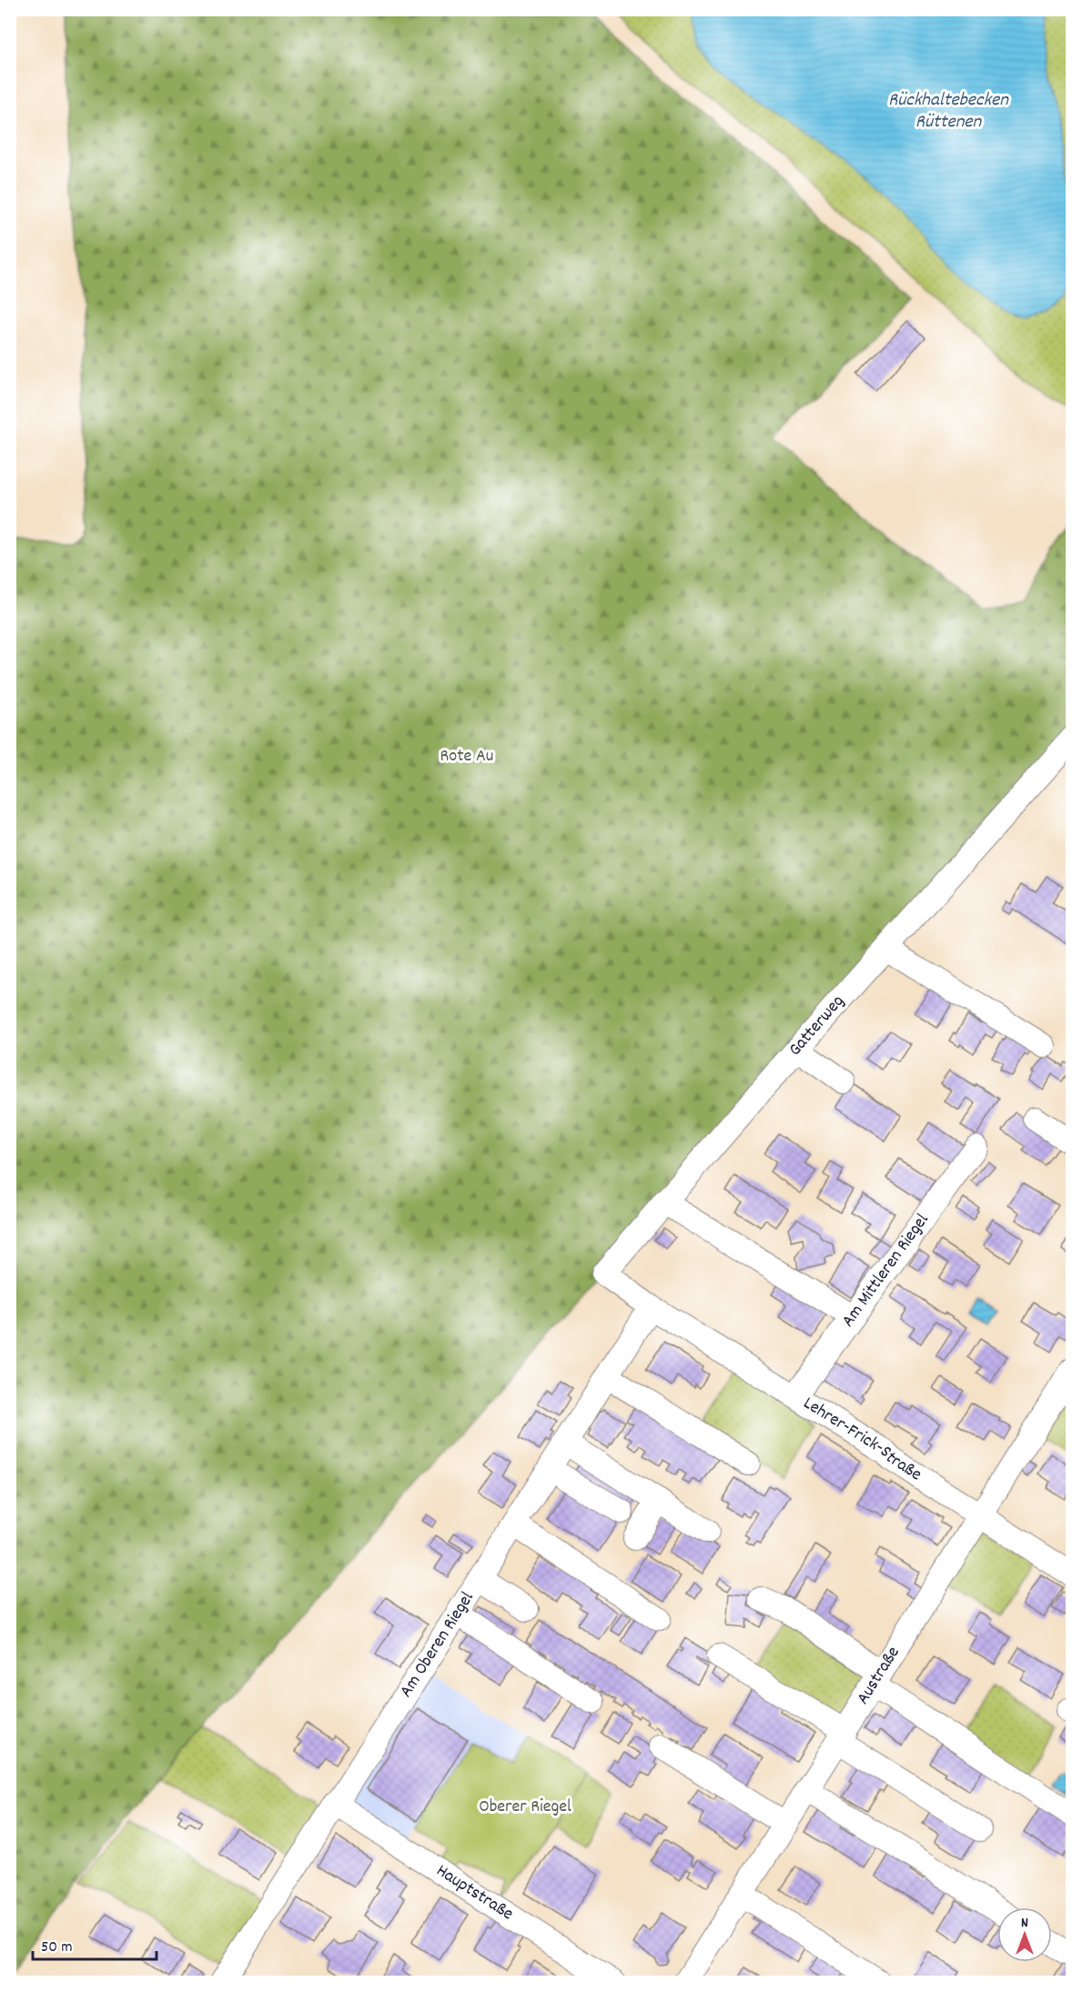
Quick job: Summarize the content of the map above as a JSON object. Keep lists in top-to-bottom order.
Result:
{
  "streets": {
    "street": [
      "Gatterweg",
      "Am Mittleren Riegel",
      "Lehrer-Frick-Straße",
      "Am Oberen Riegel",
      "Austraße",
      "Hauptstraße"
    ]
  },
  "crossings": [
    ["Gatterweg", "Lehrer-Frick-Straße"],
    ["Gatterweg", "Am Oberen Riegel"],
    ["Am Mittleren Riegel", "Lehrer-Frick-Straße"],
    ["Lehrer-Frick-Straße", "Am Oberen Riegel"],
    ["Lehrer-Frick-Straße", "Austraße"],
    ["Am Oberen Riegel", "Hauptstraße"]
  ],
  "water": ["Rückhaltebecken Rüttenen"],
  "parks": ["Rote Au", "Oberer Riegel"],
  "scale_bar": "50 m",
  "north": "top"
}
